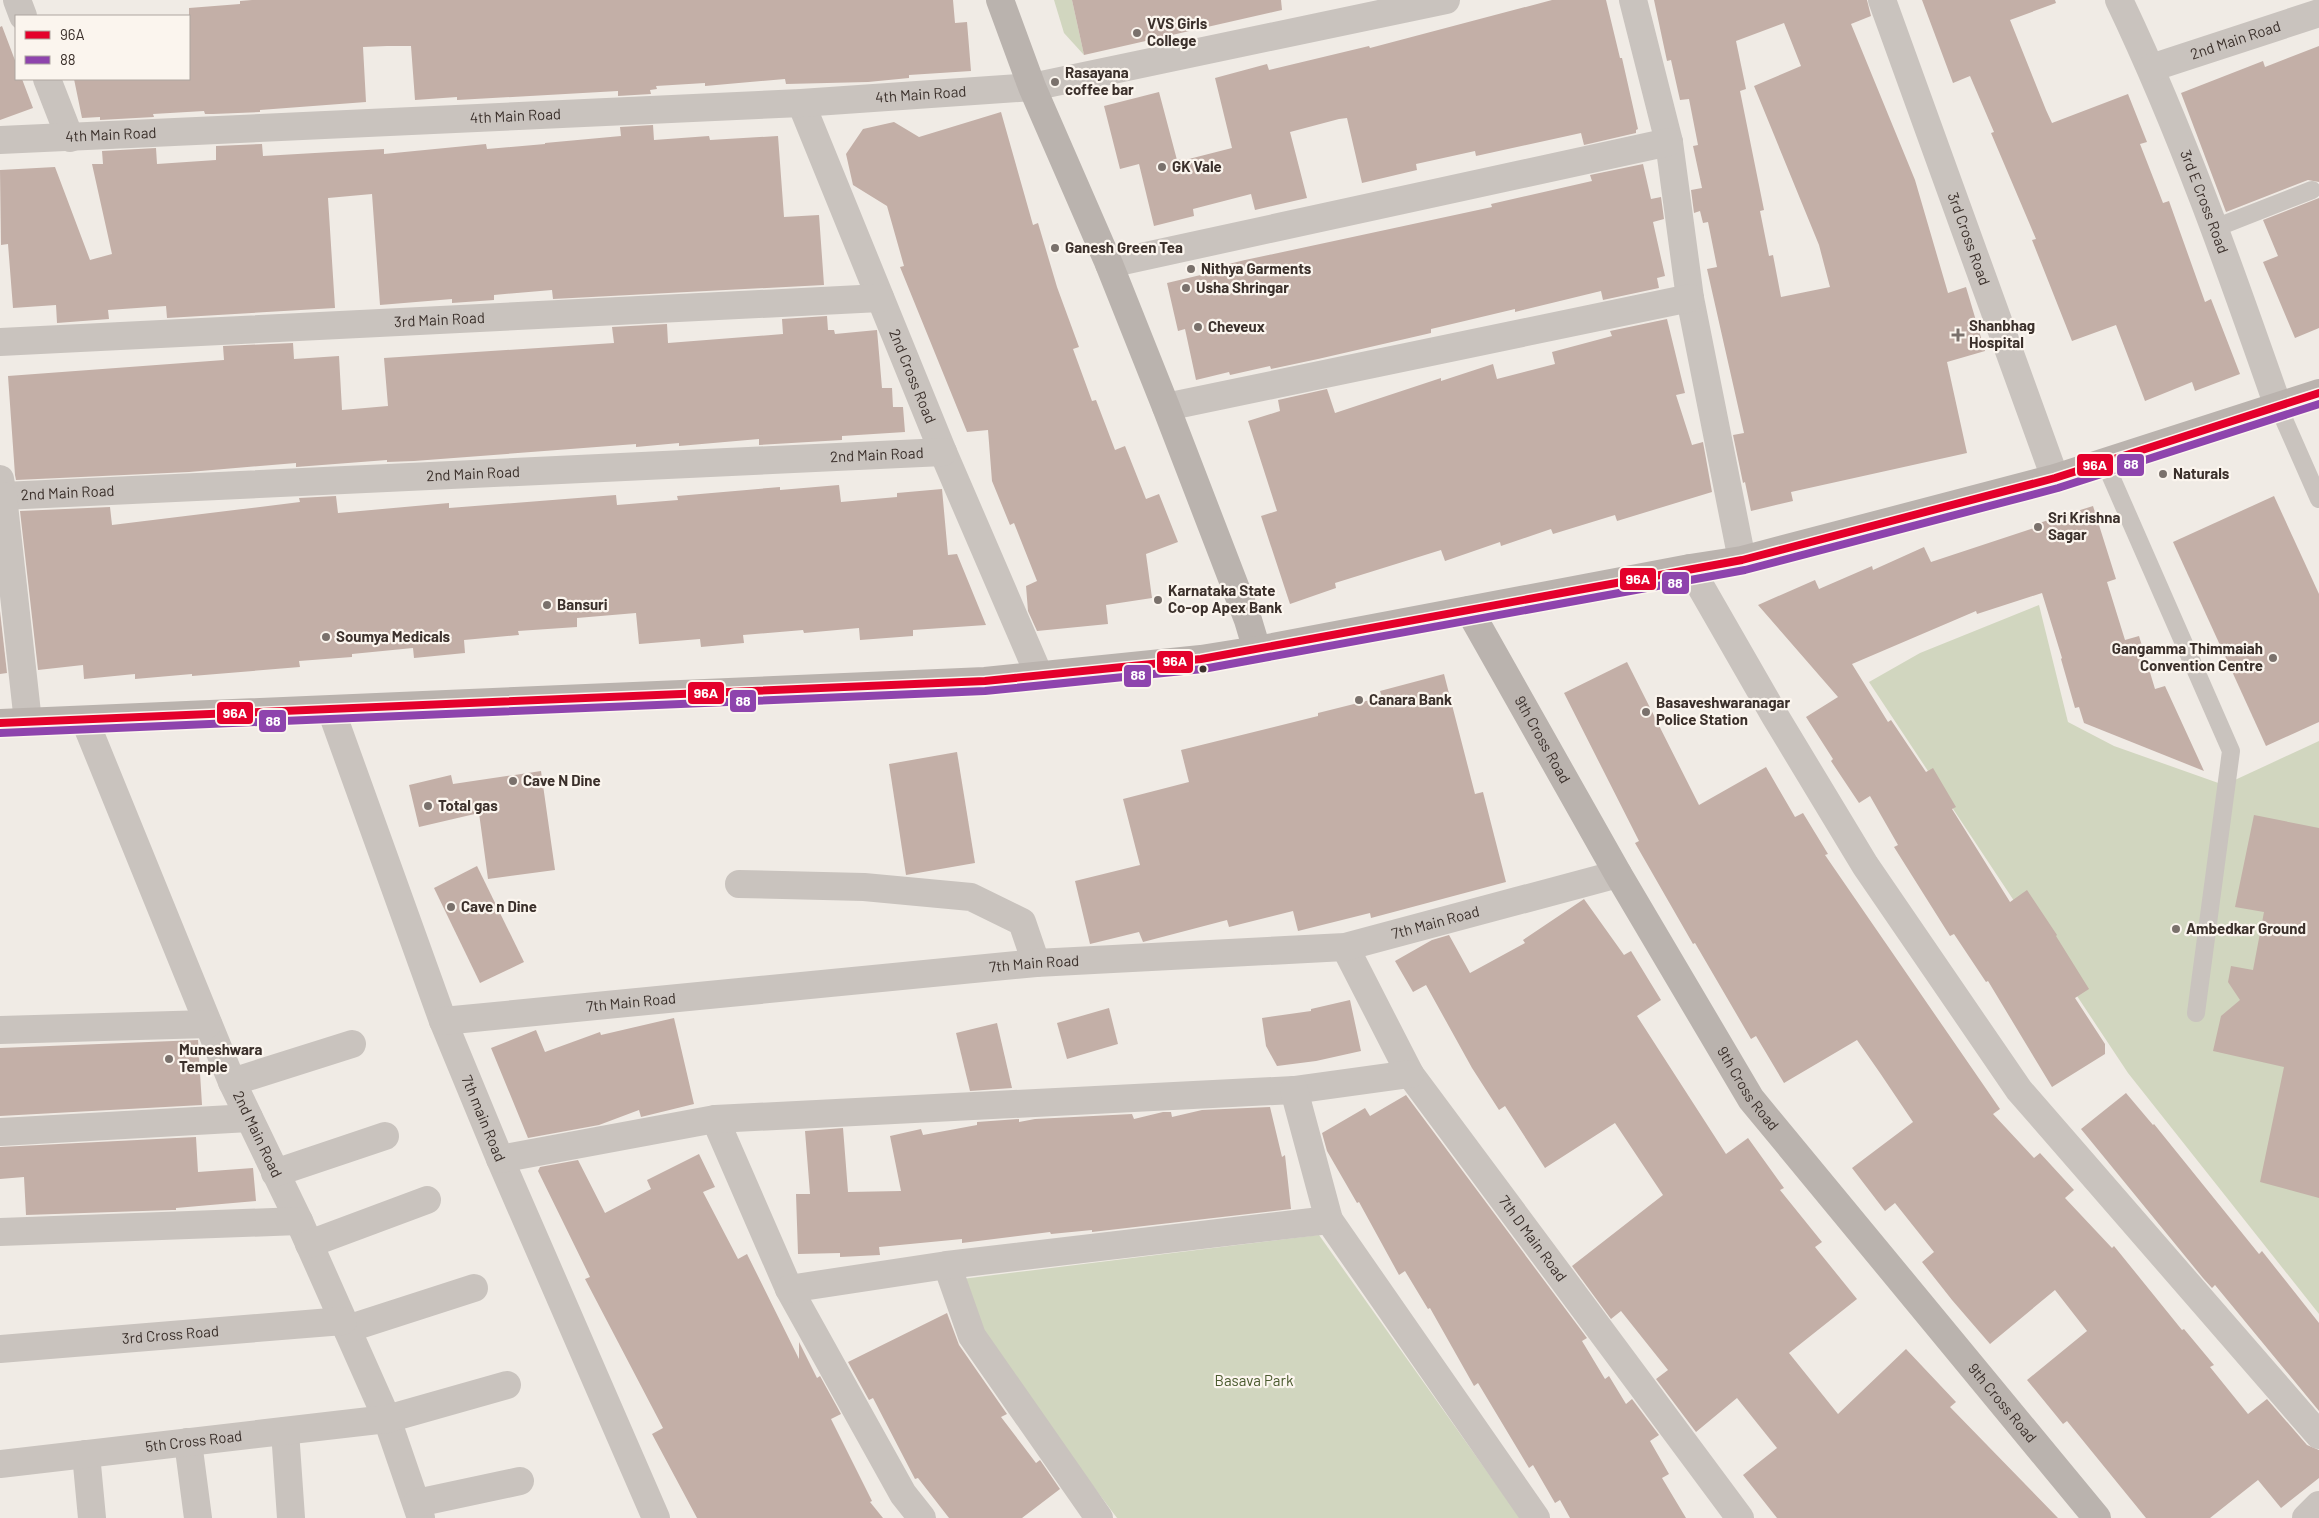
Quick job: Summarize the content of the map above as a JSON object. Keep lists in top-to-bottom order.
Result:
{
  "streets": {
    "main road": ["9th Cross Road"],
    "street": [
      "2nd Main Road",
      "4th Main Road",
      "3rd E Cross Road",
      "3rd Cross Road",
      "3rd Main Road",
      "2nd Cross Road",
      "7th Main Road",
      "7th main Road",
      "7th D Main Road",
      "5th Cross Road"
    ]
  },
  "crossings": [
    ["2nd Main Road", "3rd E Cross Road"],
    ["2nd Main Road", "3rd Cross Road"],
    ["2nd Main Road", "2nd Cross Road"],
    ["2nd Main Road", "5th Cross Road"],
    ["4th Main Road", "2nd Cross Road"],
    ["3rd Main Road", "2nd Cross Road"],
    ["9th Cross Road", "7th Main Road"],
    ["7th Main Road", "7th main Road"],
    ["7th Main Road", "7th D Main Road"]
  ],
  "parks": ["Basava Park"],
  "places": {
    "other": [
      "VVS Girls College",
      "Rasayana coffee bar",
      "GK Vale",
      "Ganesh Green Tea",
      "Nithya Garments",
      "Usha Shringar",
      "Cheveux",
      "Naturals",
      "Sri Krishna Sagar",
      "Karnataka State Co-op Apex Bank",
      "Bansuri",
      "Soumya Medicals",
      "Gangamma Thimmaiah Convention Centre",
      "Canara Bank",
      "Basaveshwaranagar Police Station",
      "Cave N Dine",
      "Total gas",
      "Cave n Dine",
      "Ambedkar Ground",
      "Muneshwara Temple"
    ],
    "health": ["Shanbhag Hospital"]
  },
  "lines": ["transit line 96A", "transit line 88"],
  "legend": ["96A", "88"]
}
